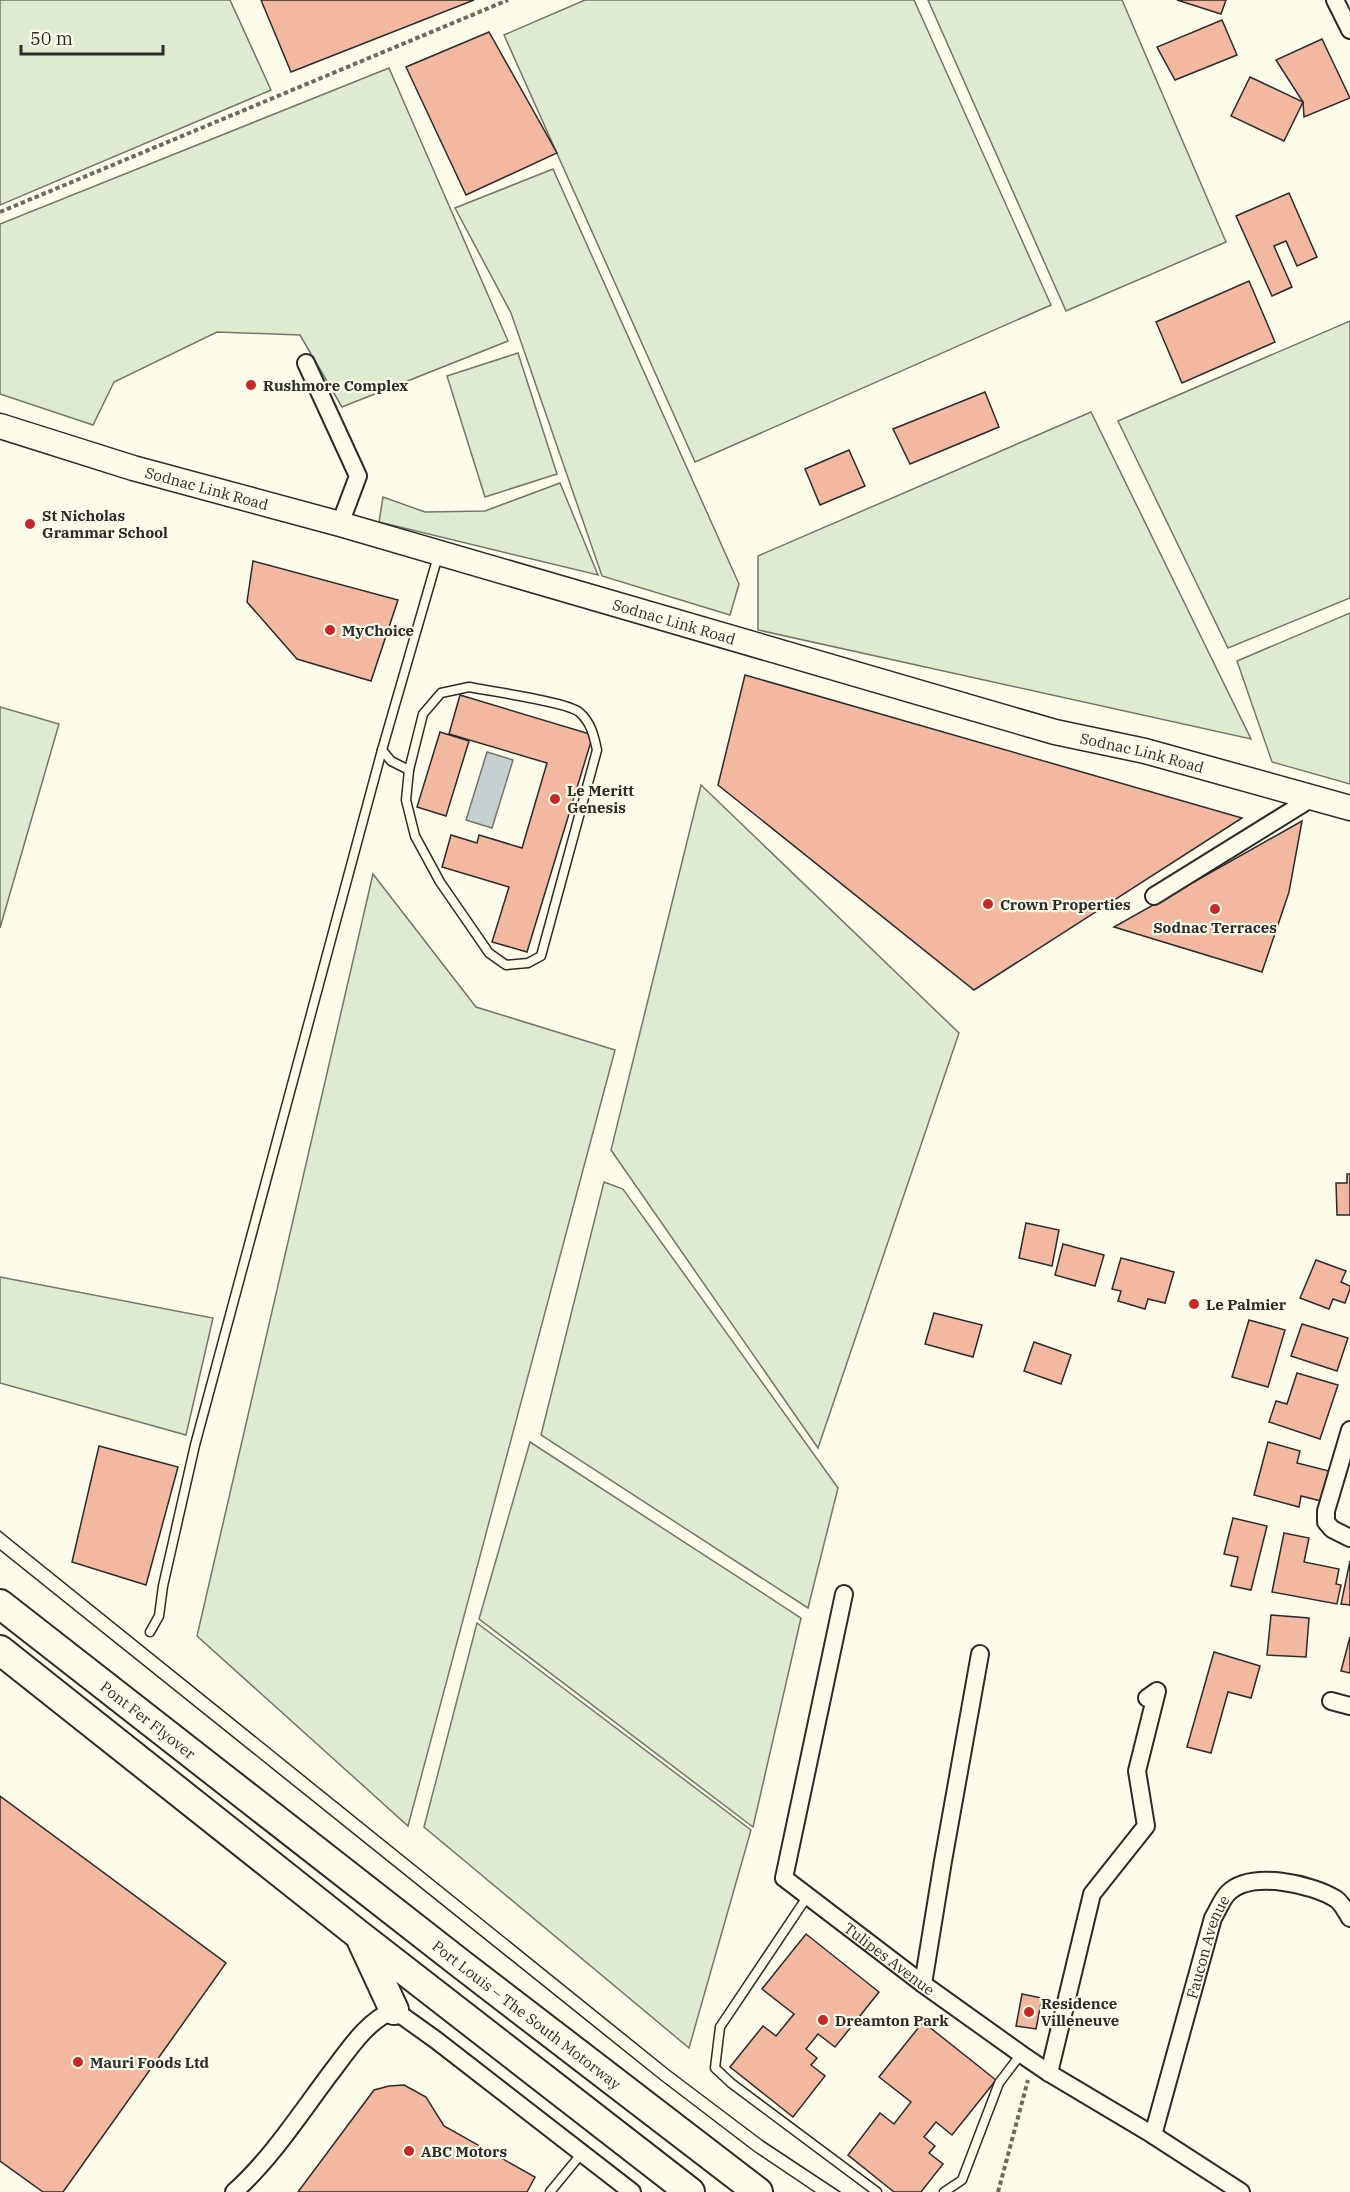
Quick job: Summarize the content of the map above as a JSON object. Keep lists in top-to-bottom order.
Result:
{
  "streets": {
    "highway": ["Pont Fer Flyover", "Port Louis – The South Motorway"],
    "main road": ["Sodnac Link Road"],
    "street": ["Faucon Avenue", "Tulipes Avenue"]
  },
  "crossings": [
    ["Pont Fer Flyover", "Port Louis – The South Motorway"],
    ["Faucon Avenue", "Tulipes Avenue"]
  ],
  "places": [
    "Rushmore Complex",
    "St Nicholas Grammar School",
    "MyChoice",
    "Le Meritt Genesis",
    "Crown Properties",
    "Sodnac Terraces",
    "Le Palmier",
    "Residence Villeneuve",
    "Dreamton Park",
    "Mauri Foods Ltd",
    "ABC Motors"
  ],
  "scale_bar": "50 m"
}
